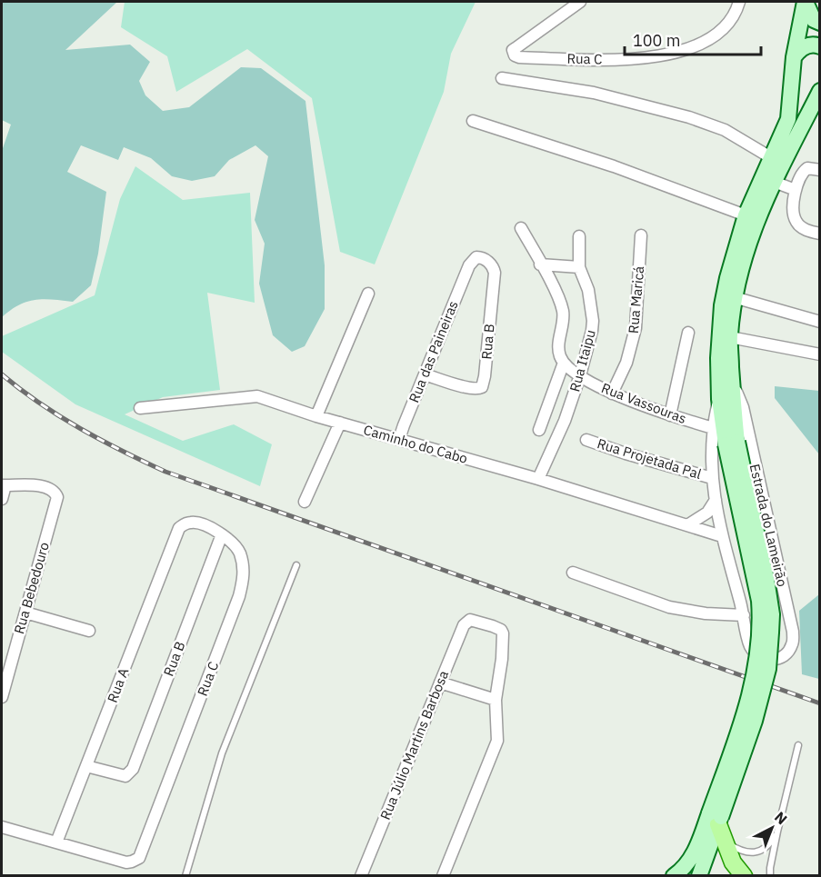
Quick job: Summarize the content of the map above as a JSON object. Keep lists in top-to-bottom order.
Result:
{
  "streets": {
    "main road": ["Estrada do Lameirão"],
    "street": [
      "Rua C",
      "Rua Maricá",
      "Rua B",
      "Rua das Paineiras",
      "Rua Itaipu",
      "Rua Vassouras",
      "Caminho do Cabo",
      "Rua Projetada Pal",
      "Rua Bebedouro",
      "Rua A",
      "Rua Júlio Martins Barbosa"
    ]
  },
  "crossings": [
    ["Rua C", "Rua B"],
    ["Rua C", "Rua A"],
    ["Rua Maricá", "Rua Vassouras"],
    ["Rua B", "Rua das Paineiras"],
    ["Rua B", "Rua A"],
    ["Rua das Paineiras", "Caminho do Cabo"],
    ["Rua Itaipu", "Rua Vassouras"],
    ["Rua Itaipu", "Caminho do Cabo"],
    ["Rua Vassouras", "Estrada do Lameirão"],
    ["Caminho do Cabo", "Estrada do Lameirão"],
    ["Rua Projetada Pal", "Estrada do Lameirão"]
  ],
  "scale_bar": "100 m",
  "north": "top right"
}
